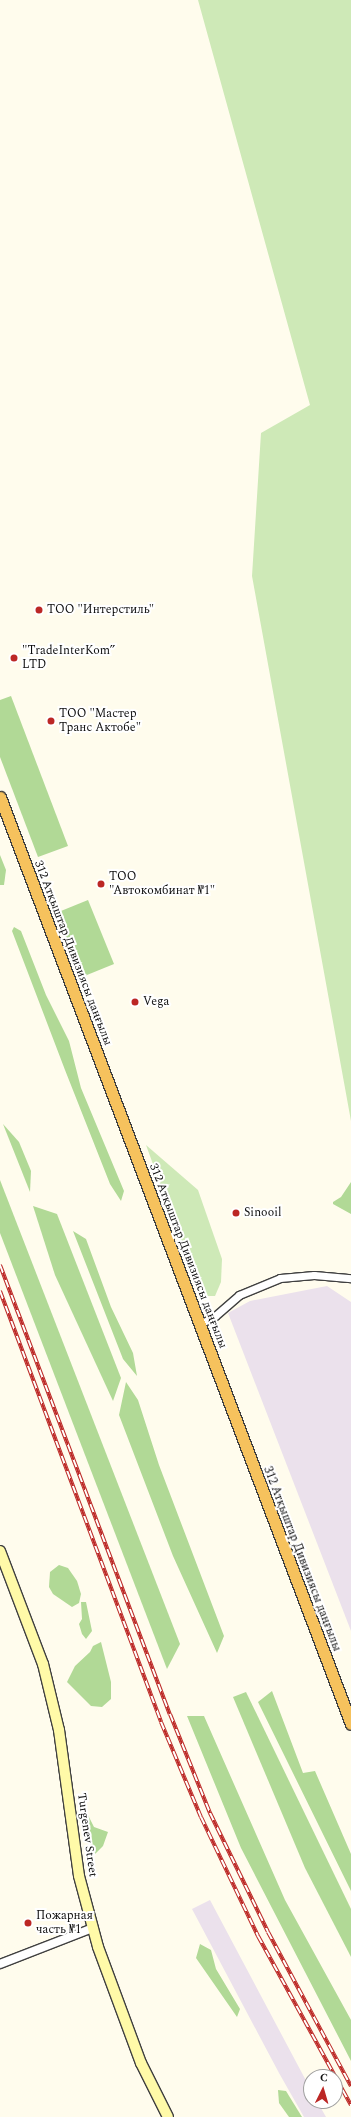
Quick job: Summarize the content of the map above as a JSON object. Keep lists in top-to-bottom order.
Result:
{
  "streets": {
    "highway": ["312 Атқыштар Дивизиясы даңғылы"],
    "main road": ["Turgenev Street"]
  },
  "places": [
    "ТОО \"Интерстиль\"",
    "\"TradeInterKom” LTD",
    "ТОО \"Мастер Транс Актобе\"",
    "ТОО \"Автокомбинат №1\"",
    "Vega",
    "Sinooil",
    "Пожарная часть №1"
  ],
  "north": "top"
}
